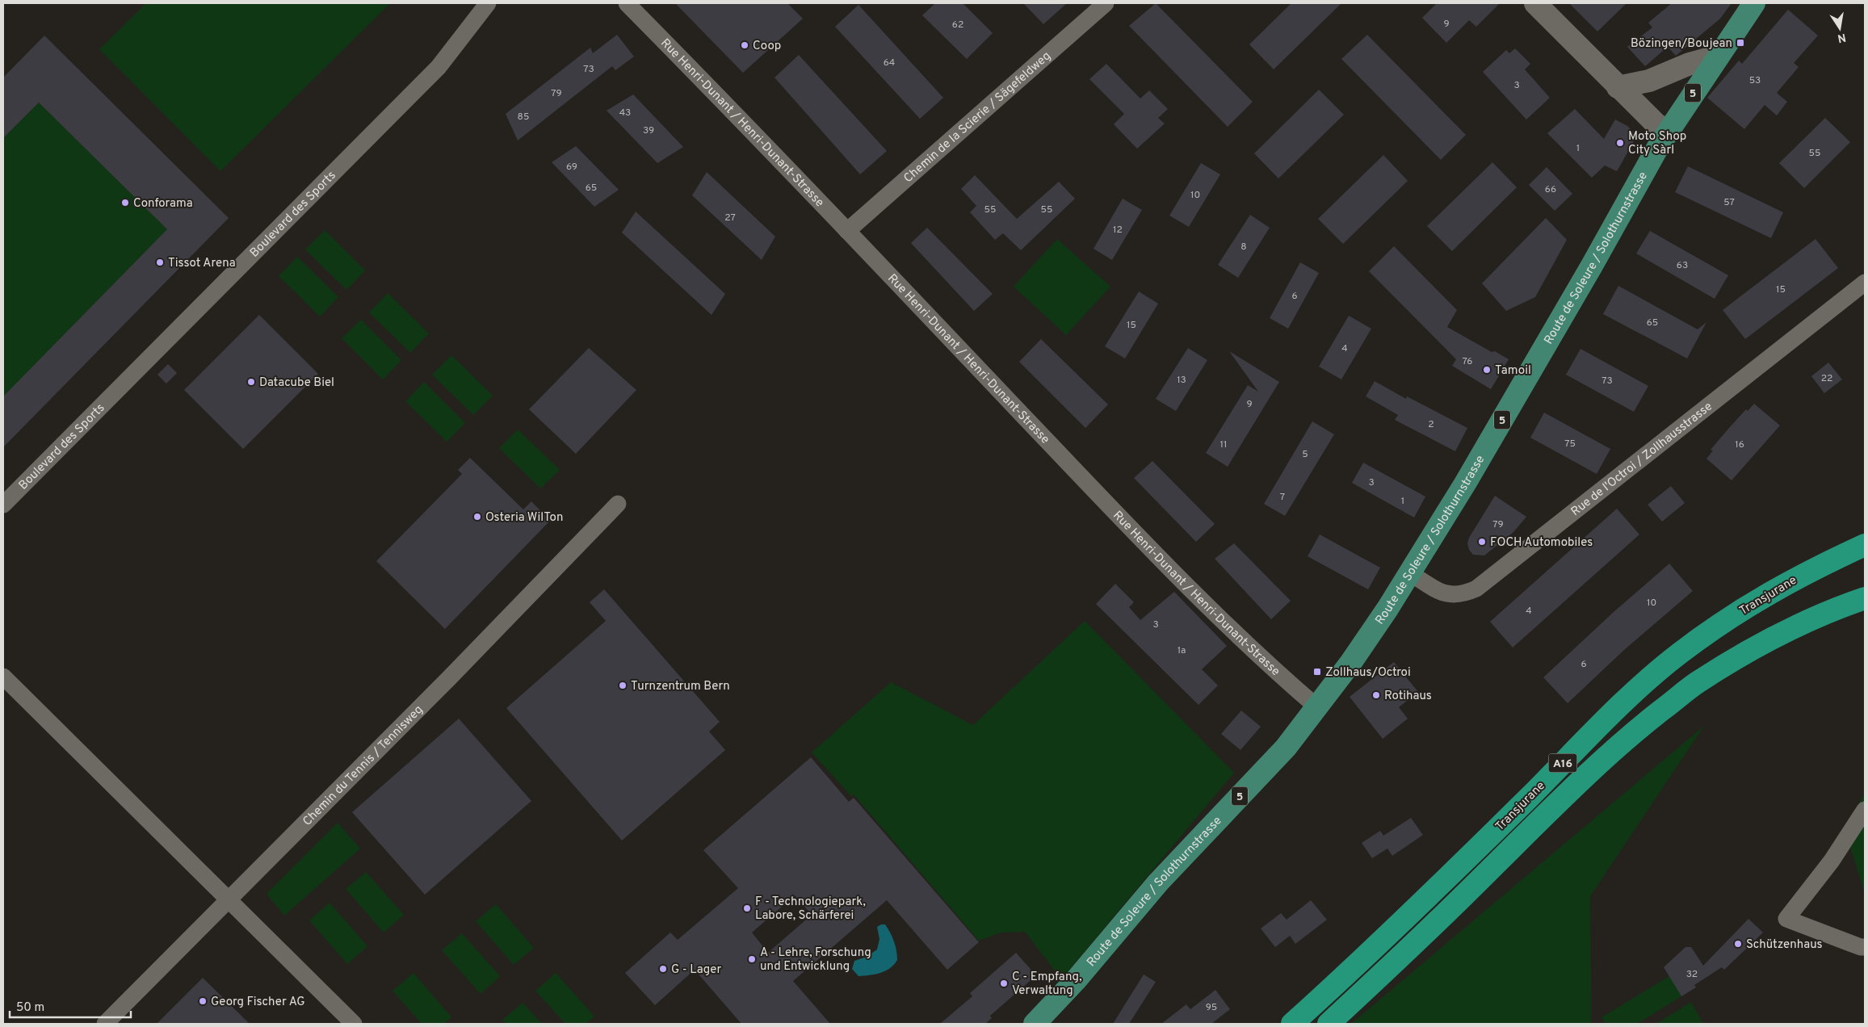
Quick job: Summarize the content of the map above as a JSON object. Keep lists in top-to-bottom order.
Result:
{
  "streets": {
    "highway": ["Transjurane", "A16"],
    "main road": ["5", "Route de Soleure / Solothurnstrasse"],
    "street": [
      "Chemin de la Scierie / Sägefeldweg",
      "Rue Henri-Dunant / Henri-Dunant-Strasse",
      "Boulevard des Sports",
      "Rue de l'Octroi / Zollhausstrasse",
      "Chemin du Tennis / Tennisweg"
    ]
  },
  "crossings": [
    ["Chemin de la Scierie / Sägefeldweg", "Rue Henri-Dunant / Henri-Dunant-Strasse"],
    ["Rue Henri-Dunant / Henri-Dunant-Strasse", "Route de Soleure / Solothurnstrasse"],
    ["Route de Soleure / Solothurnstrasse", "Rue de l'Octroi / Zollhausstrasse"]
  ],
  "places": {
    "transit": ["Bözingen/Boujean", "Zollhaus/Octroi"],
    "other": [
      "Coop",
      "Moto Shop City Sàrl",
      "Conforama",
      "Tissot Arena",
      "Tamoil",
      "Datacube Biel",
      "Osteria WilTon",
      "FOCH Automobiles",
      "Turnzentrum Bern",
      "Rotihaus",
      "F - Technologiepark, Labore, Schärferei",
      "Schützenhaus",
      "A - Lehre, Forschung und Entwicklung",
      "G - Lager",
      "C - Empfang, Verwaltung",
      "Georg Fischer AG"
    ]
  },
  "house_numbers": [
    "9",
    "62",
    "64",
    "73",
    "53",
    "3",
    "79",
    "43",
    "85",
    "39",
    "1",
    "55",
    "69",
    "65",
    "66",
    "10",
    "57",
    "55",
    "55",
    "27",
    "12",
    "8",
    "63",
    "15",
    "6",
    "65",
    "15",
    "4",
    "76",
    "22",
    "13",
    "73",
    "9",
    "2",
    "75",
    "11",
    "16",
    "5",
    "3",
    "7",
    "1",
    "79",
    "10",
    "4",
    "3",
    "1a",
    "6",
    "32",
    "95"
  ],
  "scale_bar": "50 m",
  "north": "bottom"
}
